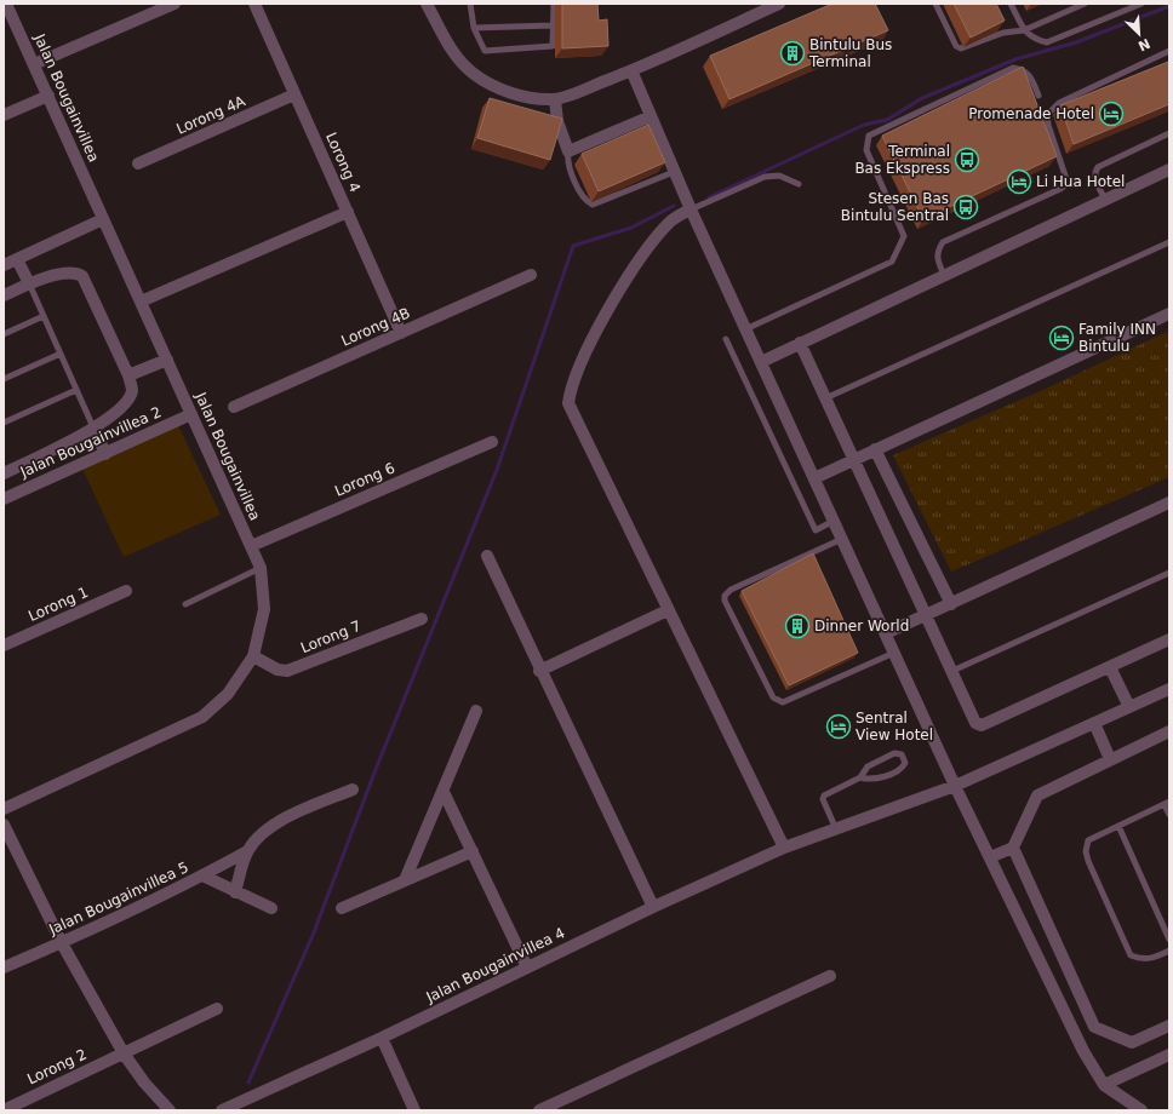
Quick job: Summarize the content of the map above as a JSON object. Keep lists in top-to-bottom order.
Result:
{
  "streets": {
    "street": [
      "Jalan Bougainvillea",
      "Lorong 4A",
      "Lorong 4",
      "Lorong 4B",
      "Jalan Bougainvillea 2",
      "Lorong 6",
      "Lorong 1",
      "Lorong 7",
      "Jalan Bougainvillea 5",
      "Jalan Bougainvillea 4",
      "Lorong 2"
    ]
  },
  "crossings": [
    ["Jalan Bougainvillea", "Jalan Bougainvillea 2"],
    ["Jalan Bougainvillea", "Lorong 6"],
    ["Jalan Bougainvillea", "Lorong 7"],
    ["Lorong 4A", "Lorong 4"],
    ["Lorong 4", "Lorong 4B"]
  ],
  "places": {
    "building": ["Bintulu Bus Terminal", "Dinner World"],
    "hotel": [
      "Promenade Hotel",
      "Li Hua Hotel",
      "Family INN Bintulu",
      "Sentral View Hotel"
    ],
    "bus stop": ["Terminal Bas Ekspress", "Stesen Bas Bintulu Sentral"]
  },
  "north": "bottom right"
}
